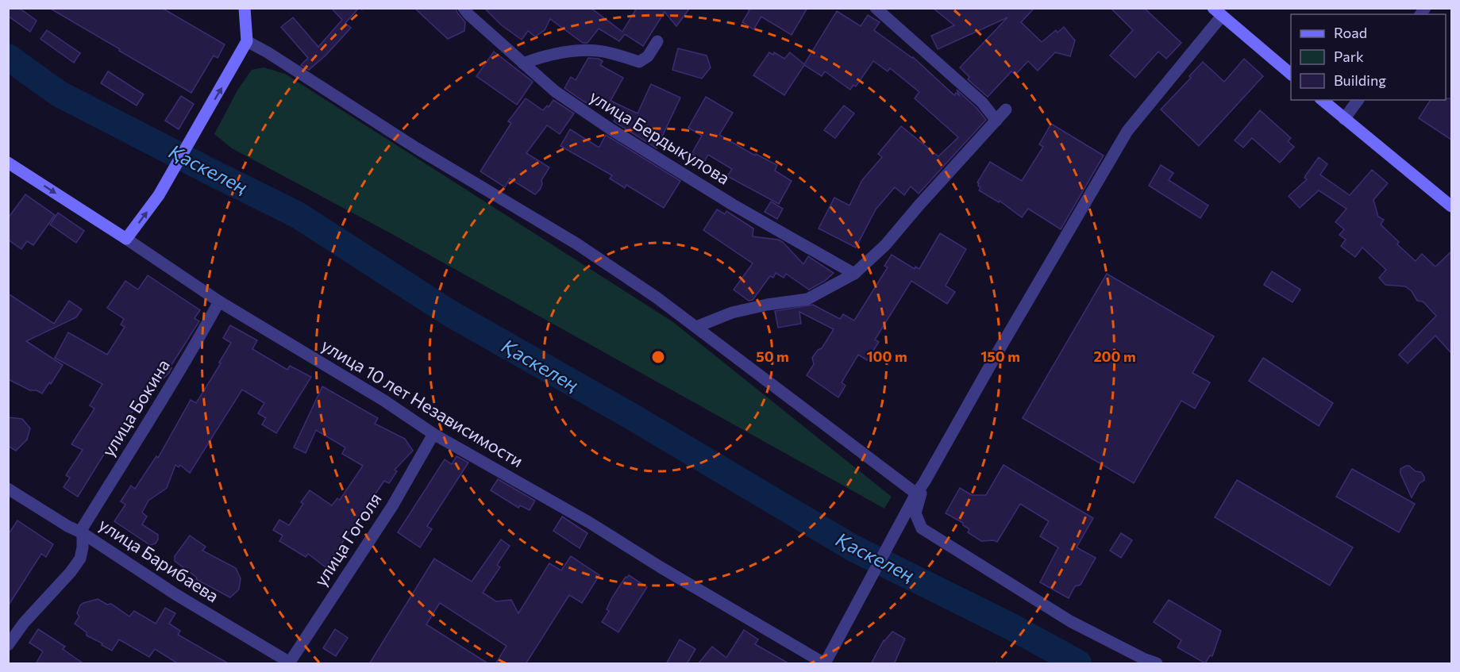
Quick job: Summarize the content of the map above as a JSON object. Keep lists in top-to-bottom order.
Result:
{
  "streets": {
    "main road": ["улица 10 лет Независимости"],
    "street": [
      "улица Бердыкулова",
      "улица Бокина",
      "улица Гоголя",
      "улица Барибаева"
    ]
  },
  "crossings": [
    ["улица 10 лет Независимости", "улица Бокина"],
    ["улица 10 лет Независимости", "улица Гоголя"],
    ["улица Бокина", "улица Барибаева"],
    ["улица Гоголя", "улица Барибаева"]
  ],
  "water": ["Қаскелең"],
  "legend": ["Road", "Park", "Building"],
  "rings": [
    "50 m",
    "100 m",
    "150 m",
    "200 m"
  ]
}
